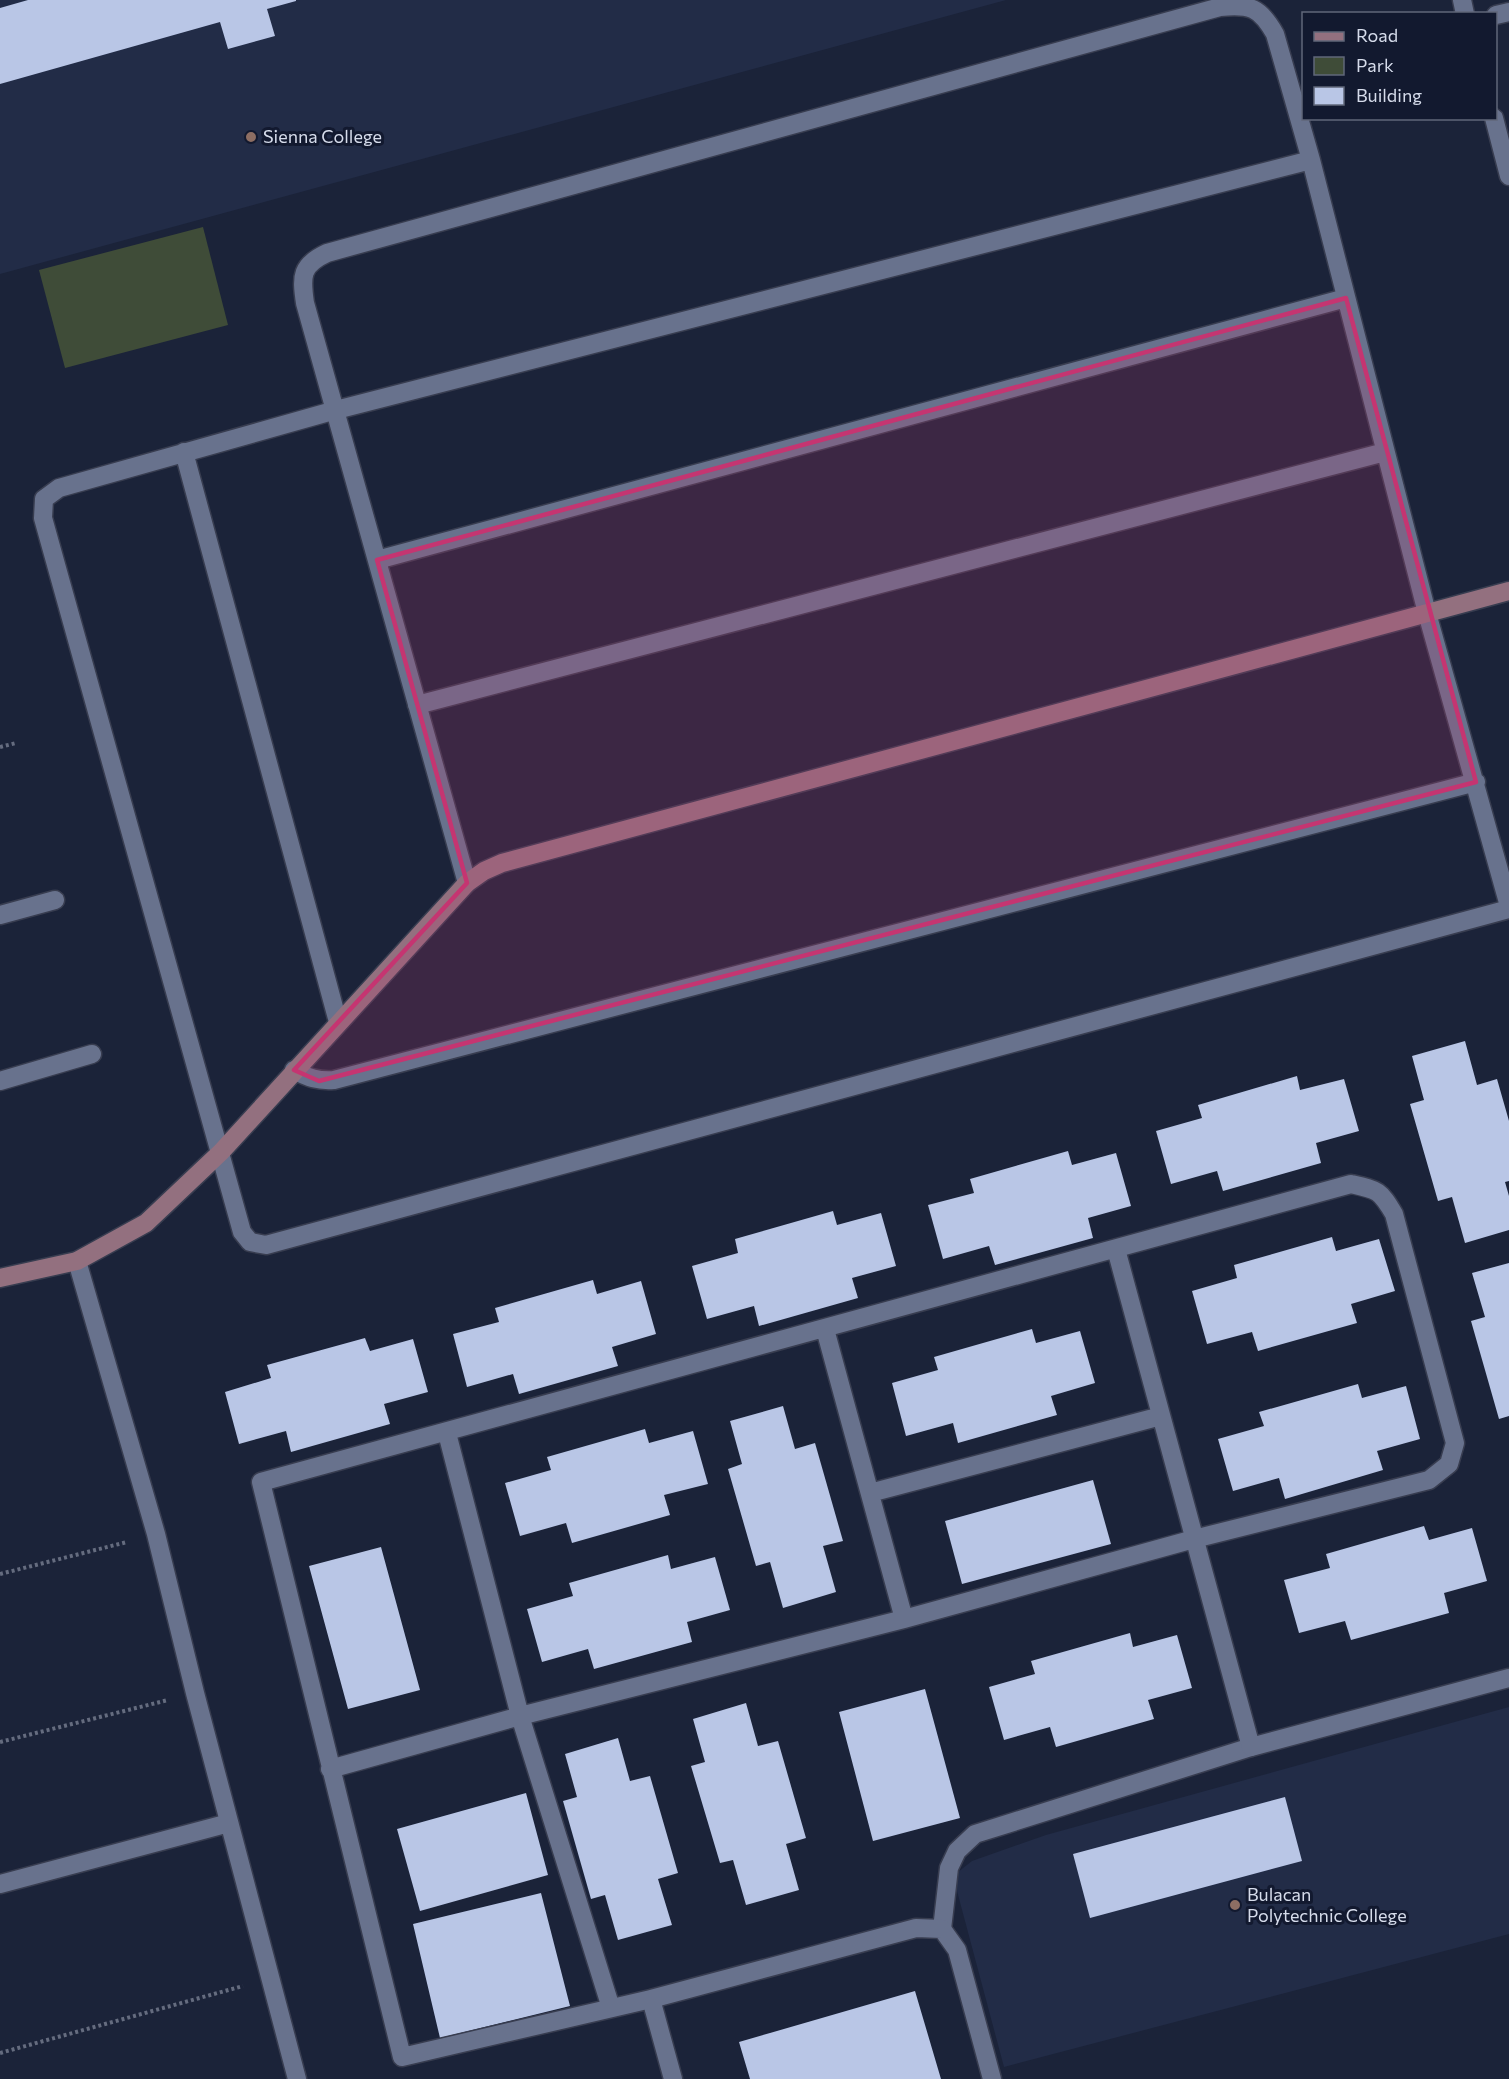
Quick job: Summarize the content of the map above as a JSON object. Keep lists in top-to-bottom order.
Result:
{
  "places": ["Sienna College", "Bulacan Polytechnic College"],
  "legend": ["Road", "Park", "Building"]
}
